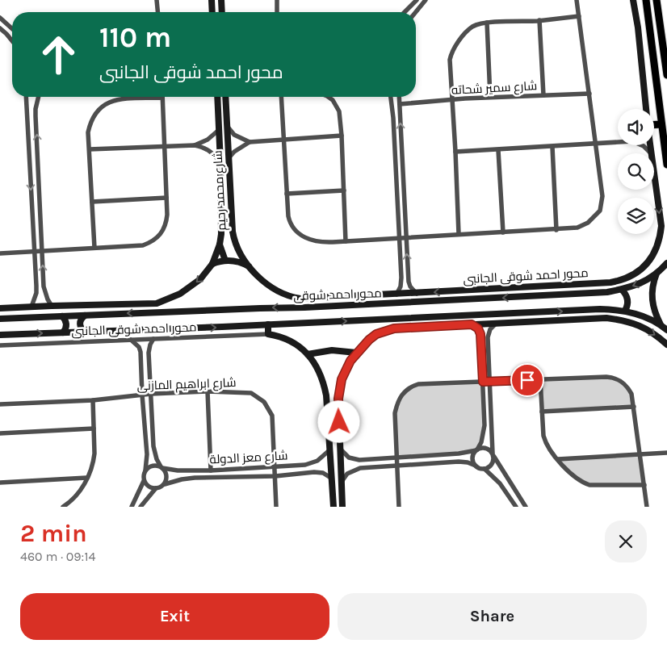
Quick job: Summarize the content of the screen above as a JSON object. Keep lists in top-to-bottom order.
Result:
{
  "streets": {
    "street": [
      "شارع سمير شحاته",
      "شارع محمد رحيم",
      "محور احمد شوقى الجانبى",
      "محور احمد شوقى",
      "شارع ابراهيم المازنى",
      "شارع معز الدولة"
    ]
  },
  "crossings": [
    ["شارع محمد رحيم", "محور احمد شوقى الجانبى"],
    ["شارع ابراهيم المازنى", "شارع معز الدولة"]
  ],
  "page": {
    "turn": ["110 m", "محور احمد شوقى الجانبى"],
    "heading": ["2 min", "460 m · 09:14"],
    "buttons": ["Exit", "Share"]
  }
}
